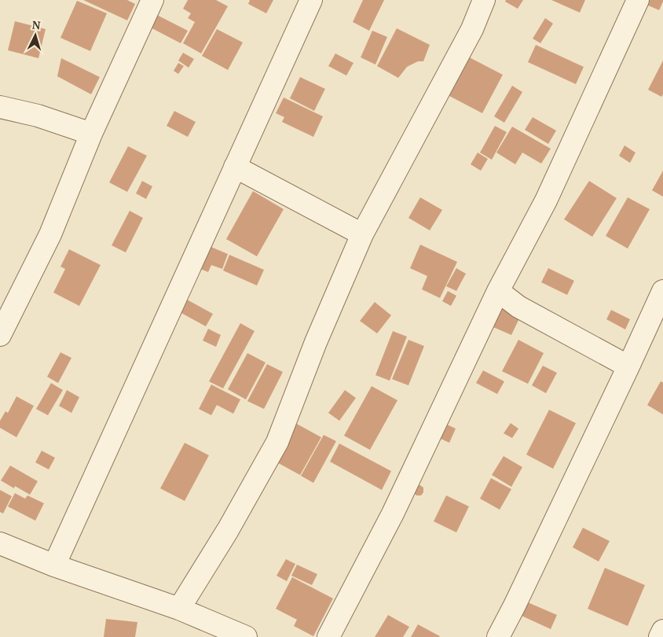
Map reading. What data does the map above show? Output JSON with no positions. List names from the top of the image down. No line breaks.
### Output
{"north":"top"}
